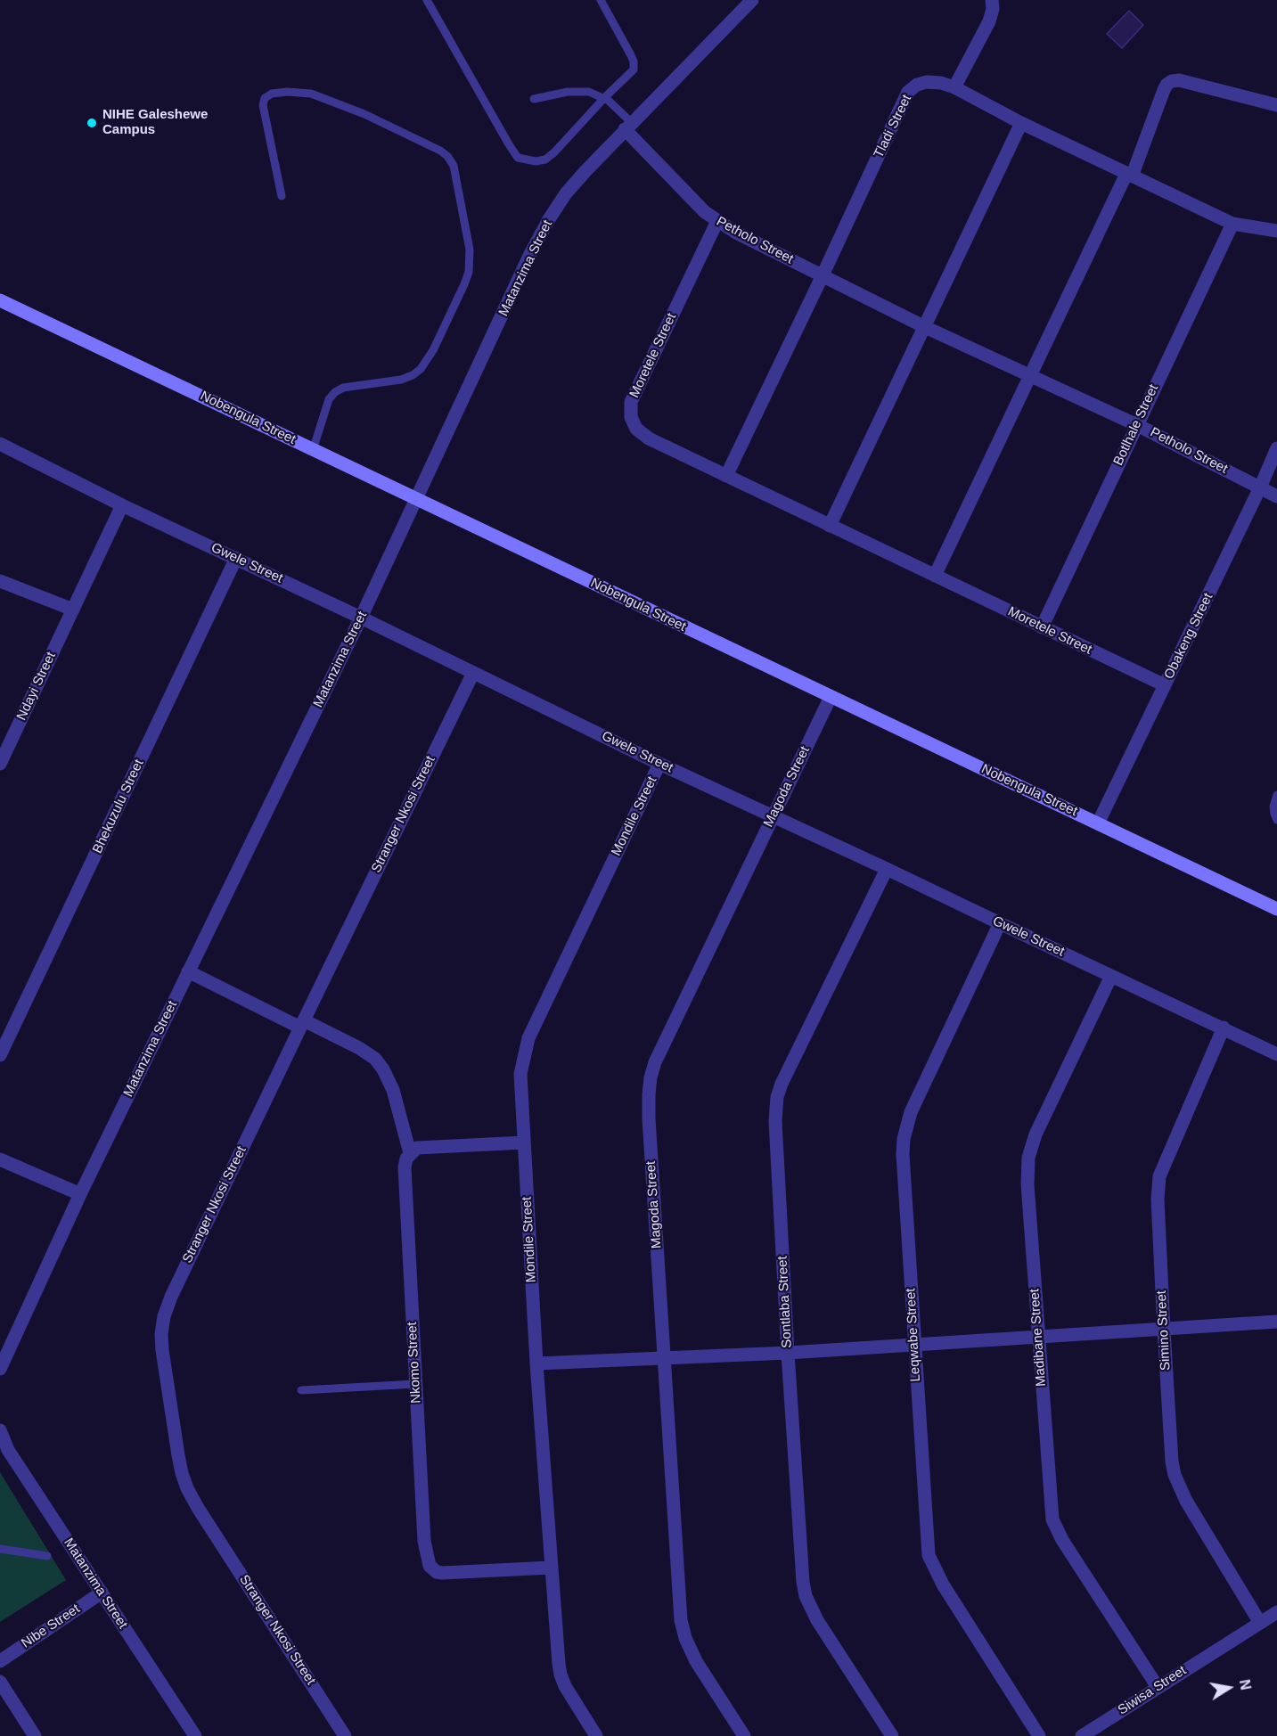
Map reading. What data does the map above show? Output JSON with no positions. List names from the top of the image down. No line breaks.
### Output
{"streets":{"street":["Tladi Street","Petholo Street","Matanzima Street","Moretele Street","Nobengula Street","Botlhale Street","Gwele Street","Obakeng Street","Ndayi Street","Magoda Street","Bhekuzulu Street","Stranger Nkosi Street","Mondile Street","Sontlaba Street","Simino Street","Leqwabe Street","Madibane Street","Nkomo Street","Nibe Street","Siwisa Street"]},"crossings":[["Tladi Street","Petholo Street"],["Tladi Street","Botlhale Street"],["Petholo Street","Matanzima Street"],["Petholo Street","Moretele Street"],["Petholo Street","Botlhale Street"],["Petholo Street","Obakeng Street"],["Matanzima Street","Nobengula Street"],["Matanzima Street","Gwele Street"],["Matanzima Street","Nibe Street"],["Moretele Street","Botlhale Street"],["Moretele Street","Obakeng Street"],["Nobengula Street","Obakeng Street"],["Nobengula Street","Magoda Street"],["Gwele Street","Ndayi Street"],["Gwele Street","Magoda Street"],["Gwele Street","Bhekuzulu Street"],["Gwele Street","Stranger Nkosi Street"],["Gwele Street","Mondile Street"],["Gwele Street","Sontlaba Street"],["Gwele Street","Simino Street"],["Gwele Street","Leqwabe Street"],["Gwele Street","Madibane Street"],["Mondile Street","Nkomo Street"],["Simino Street","Siwisa Street"],["Madibane Street","Siwisa Street"]],"places":["NIHE Galeshewe Campus"],"north":"right"}
